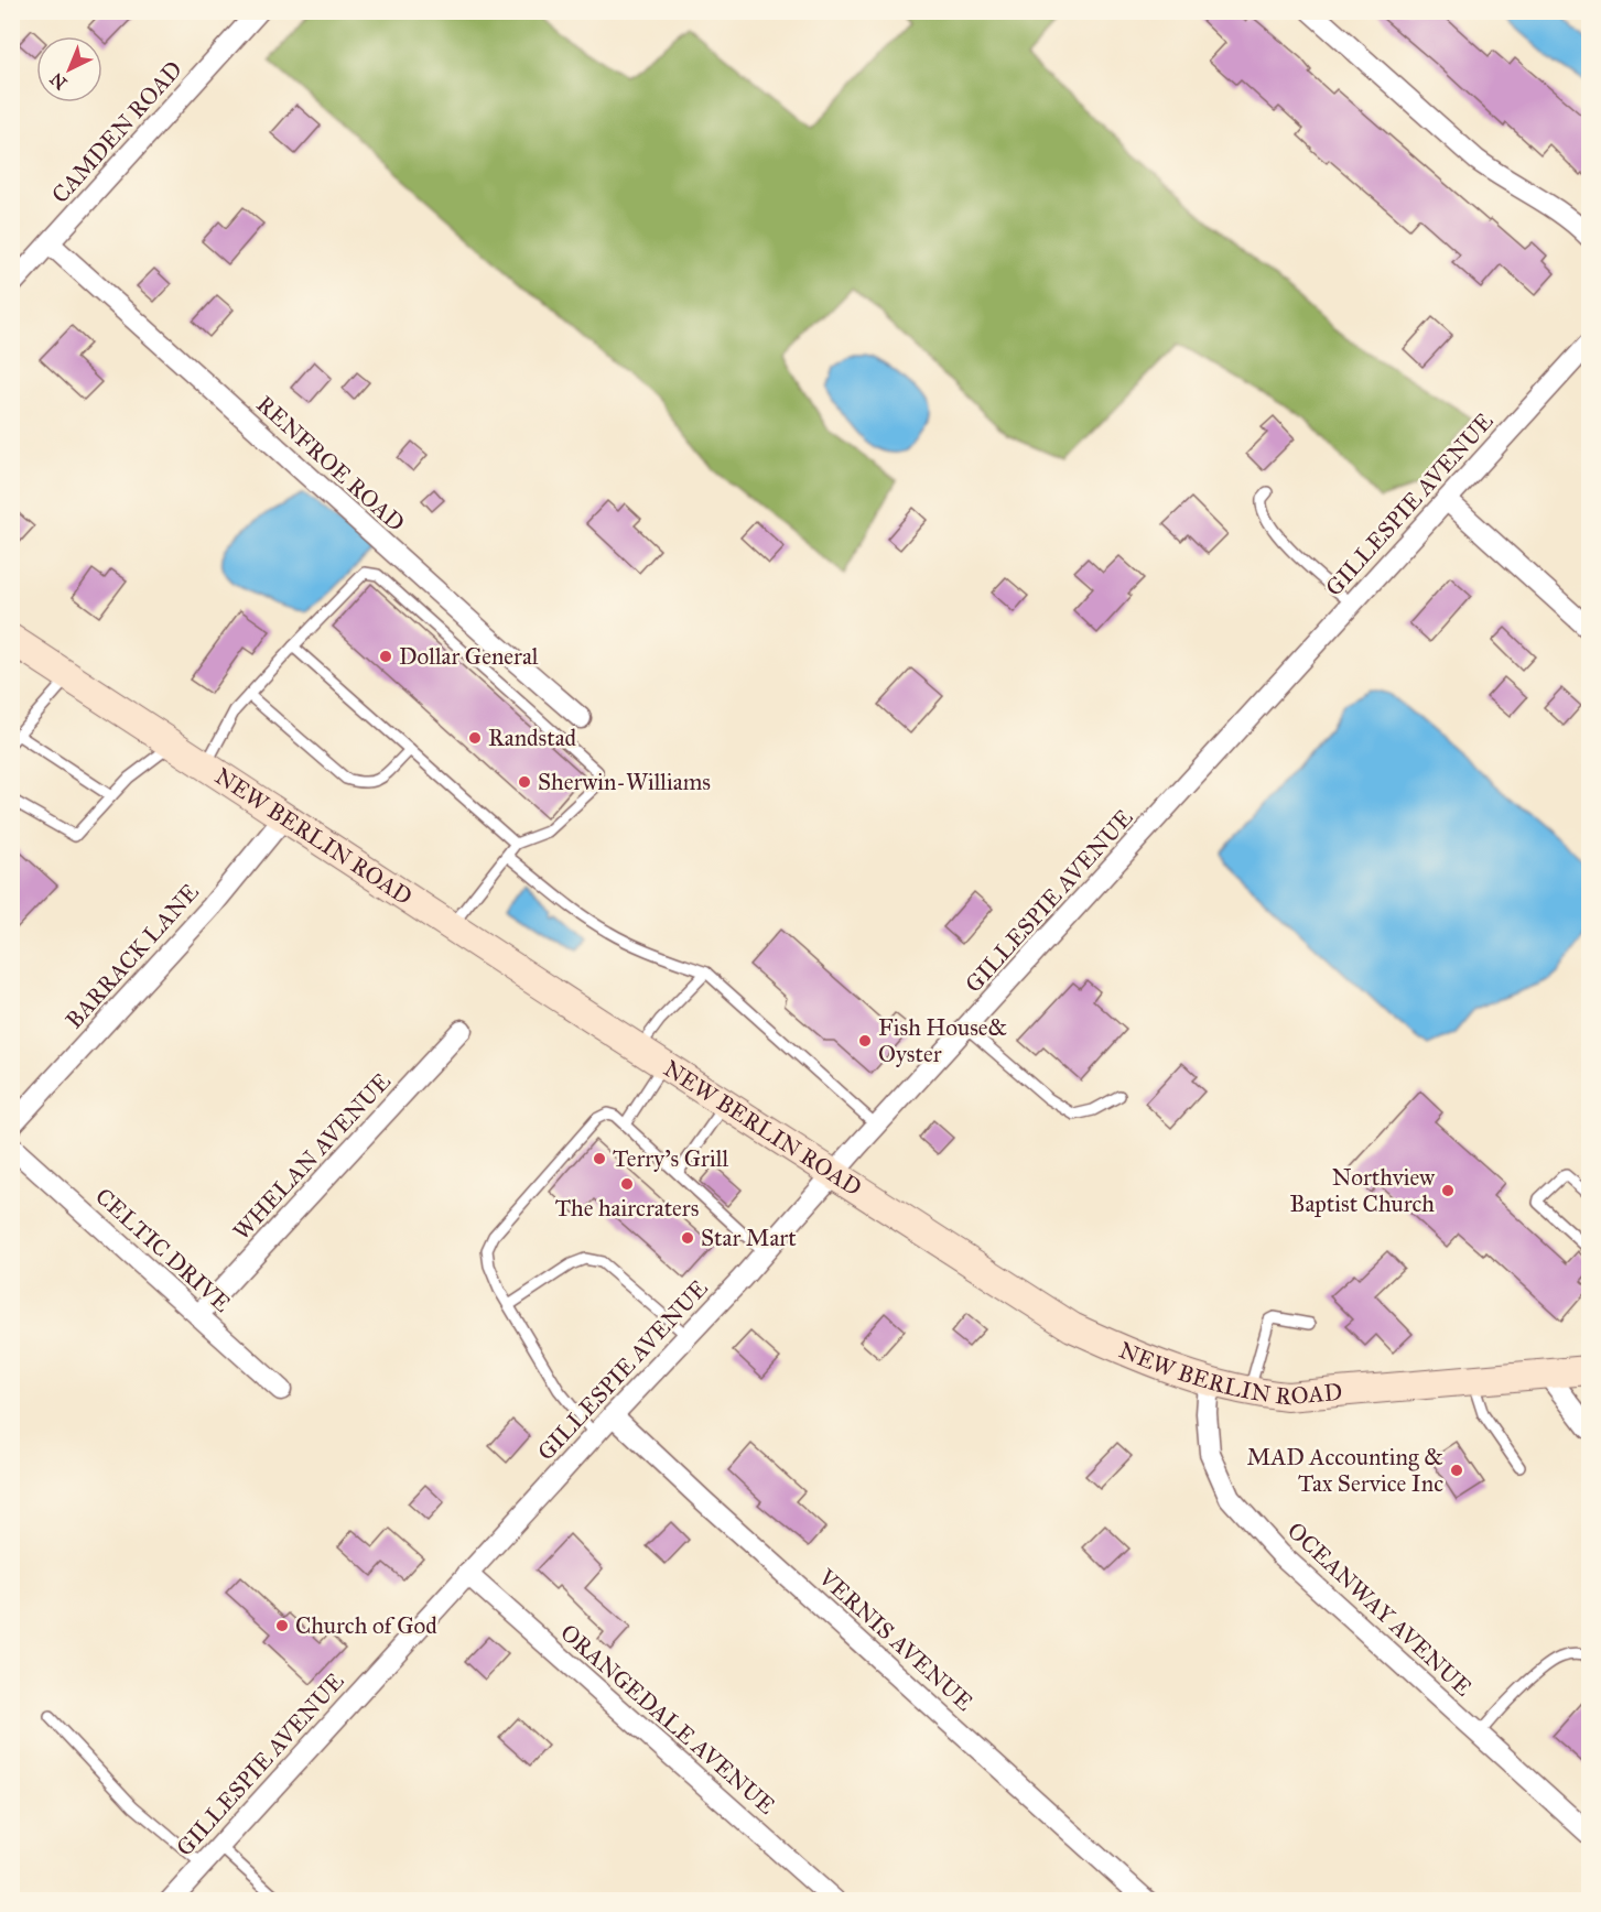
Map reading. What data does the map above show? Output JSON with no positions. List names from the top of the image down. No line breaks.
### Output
{"streets":{"street":["CAMDEN ROAD","RENFROE ROAD","GILLESPIE AVENUE","NEW BERLIN ROAD","BARRACK LANE","WHELAN AVENUE","CELTIC DRIVE","OCEANWAY AVENUE","VERNIS AVENUE","ORANGEDALE AVENUE"]},"crossings":[["CAMDEN ROAD","RENFROE ROAD"],["GILLESPIE AVENUE","NEW BERLIN ROAD"],["GILLESPIE AVENUE","VERNIS AVENUE"],["GILLESPIE AVENUE","ORANGEDALE AVENUE"],["NEW BERLIN ROAD","BARRACK LANE"],["NEW BERLIN ROAD","OCEANWAY AVENUE"],["WHELAN AVENUE","CELTIC DRIVE"]],"places":["Dollar General","Randstad","Sherwin-Williams","Fish House& Oyster","Terry's Grill","The haircraters","Northview Baptist Church","Star Mart","MAD Accounting & Tax Service Inc","Church of God"],"north":"bottom left"}
